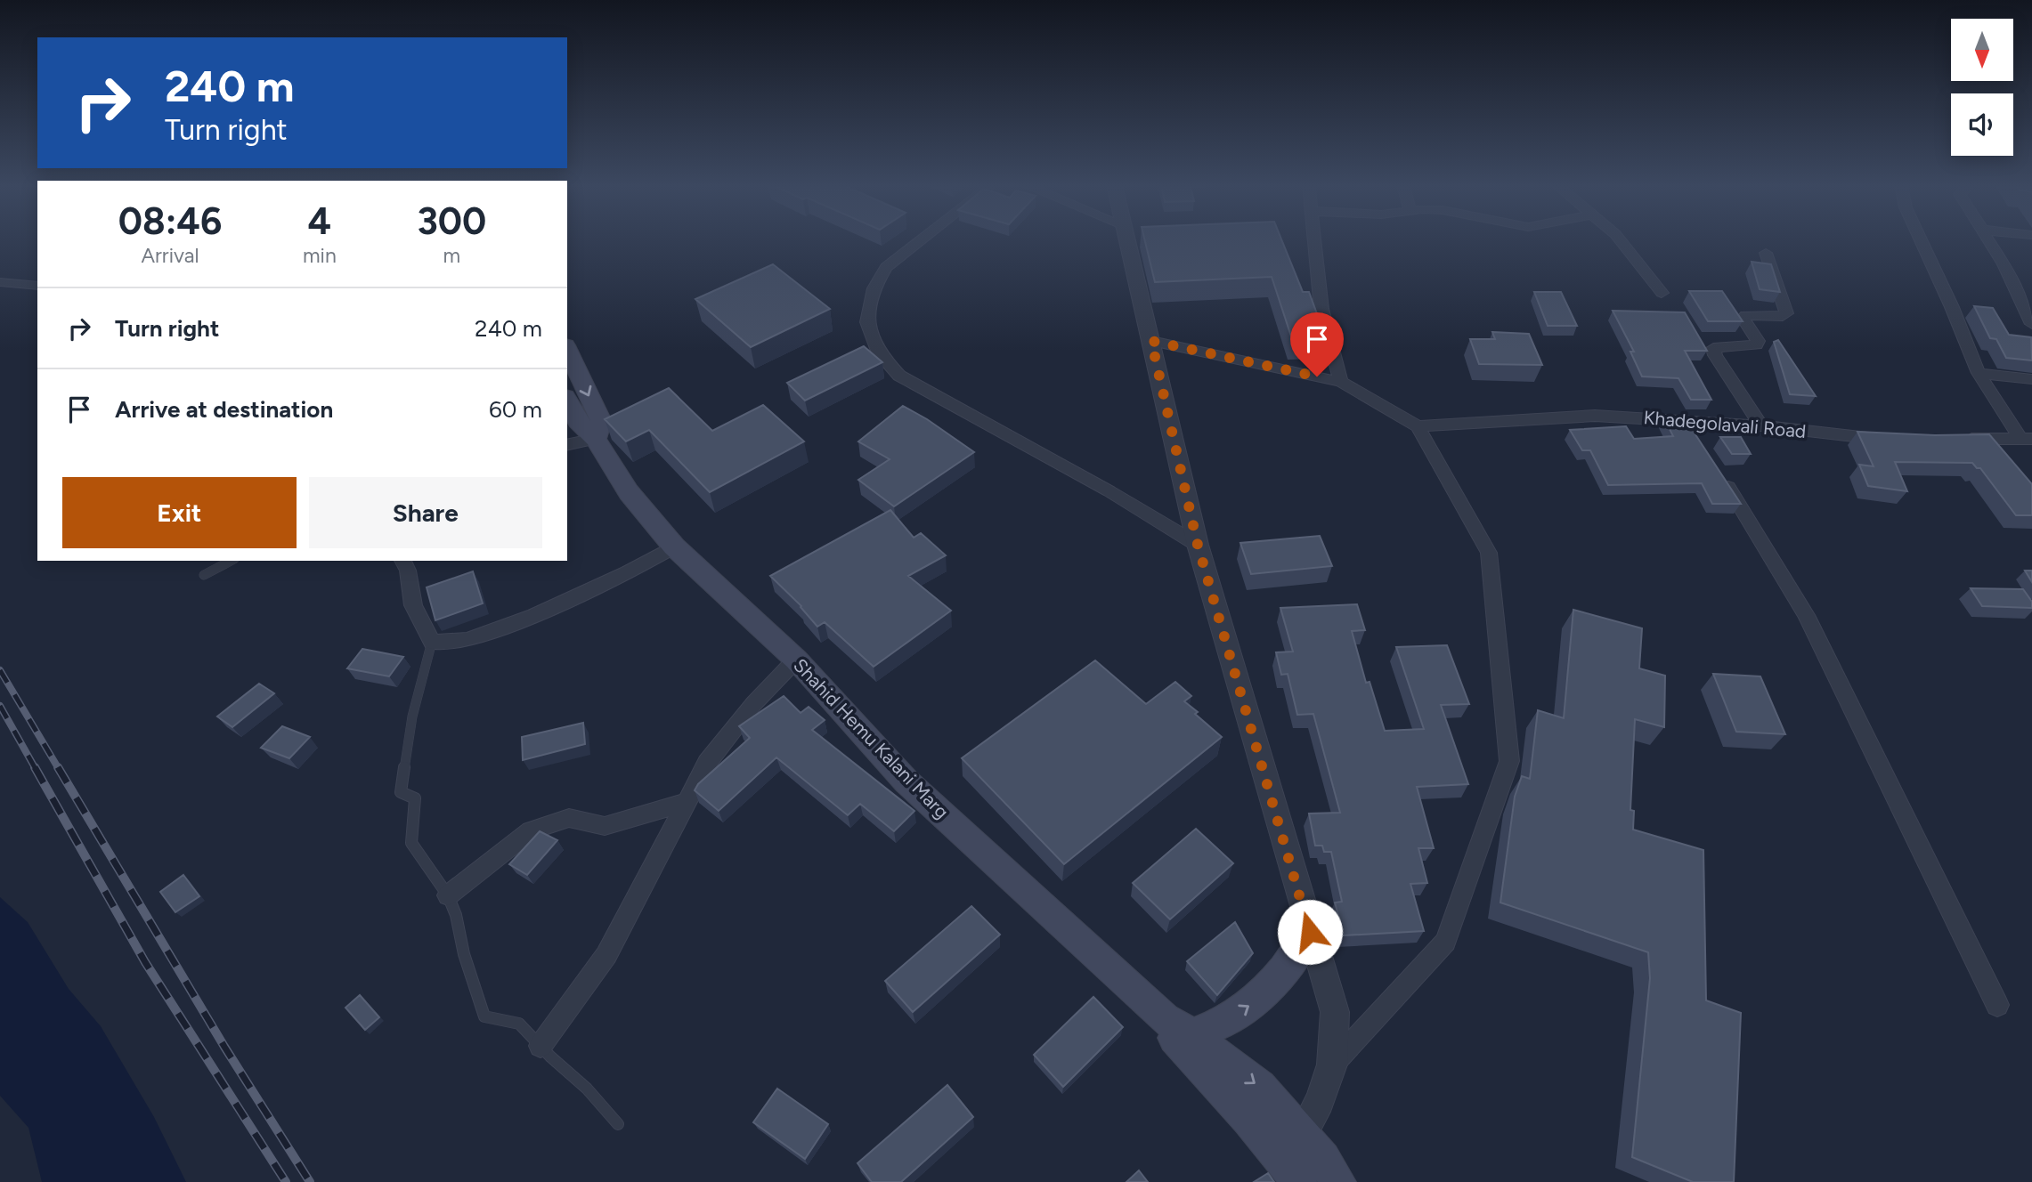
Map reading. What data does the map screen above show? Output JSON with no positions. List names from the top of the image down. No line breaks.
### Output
{"streets":{"main road":["Shahid Hemu Kalani Marg"],"street":["Khadegolavali Road"]},"north":"bottom","page":{"turn":["240 m","Turn right"],"eta":["08:46","Arrival","4","min","300","m"],"list":[{"name":"Turn right","value":"240 m"},{"name":"Arrive at destination","value":"60 m"}],"buttons":["Exit","Share"]}}
